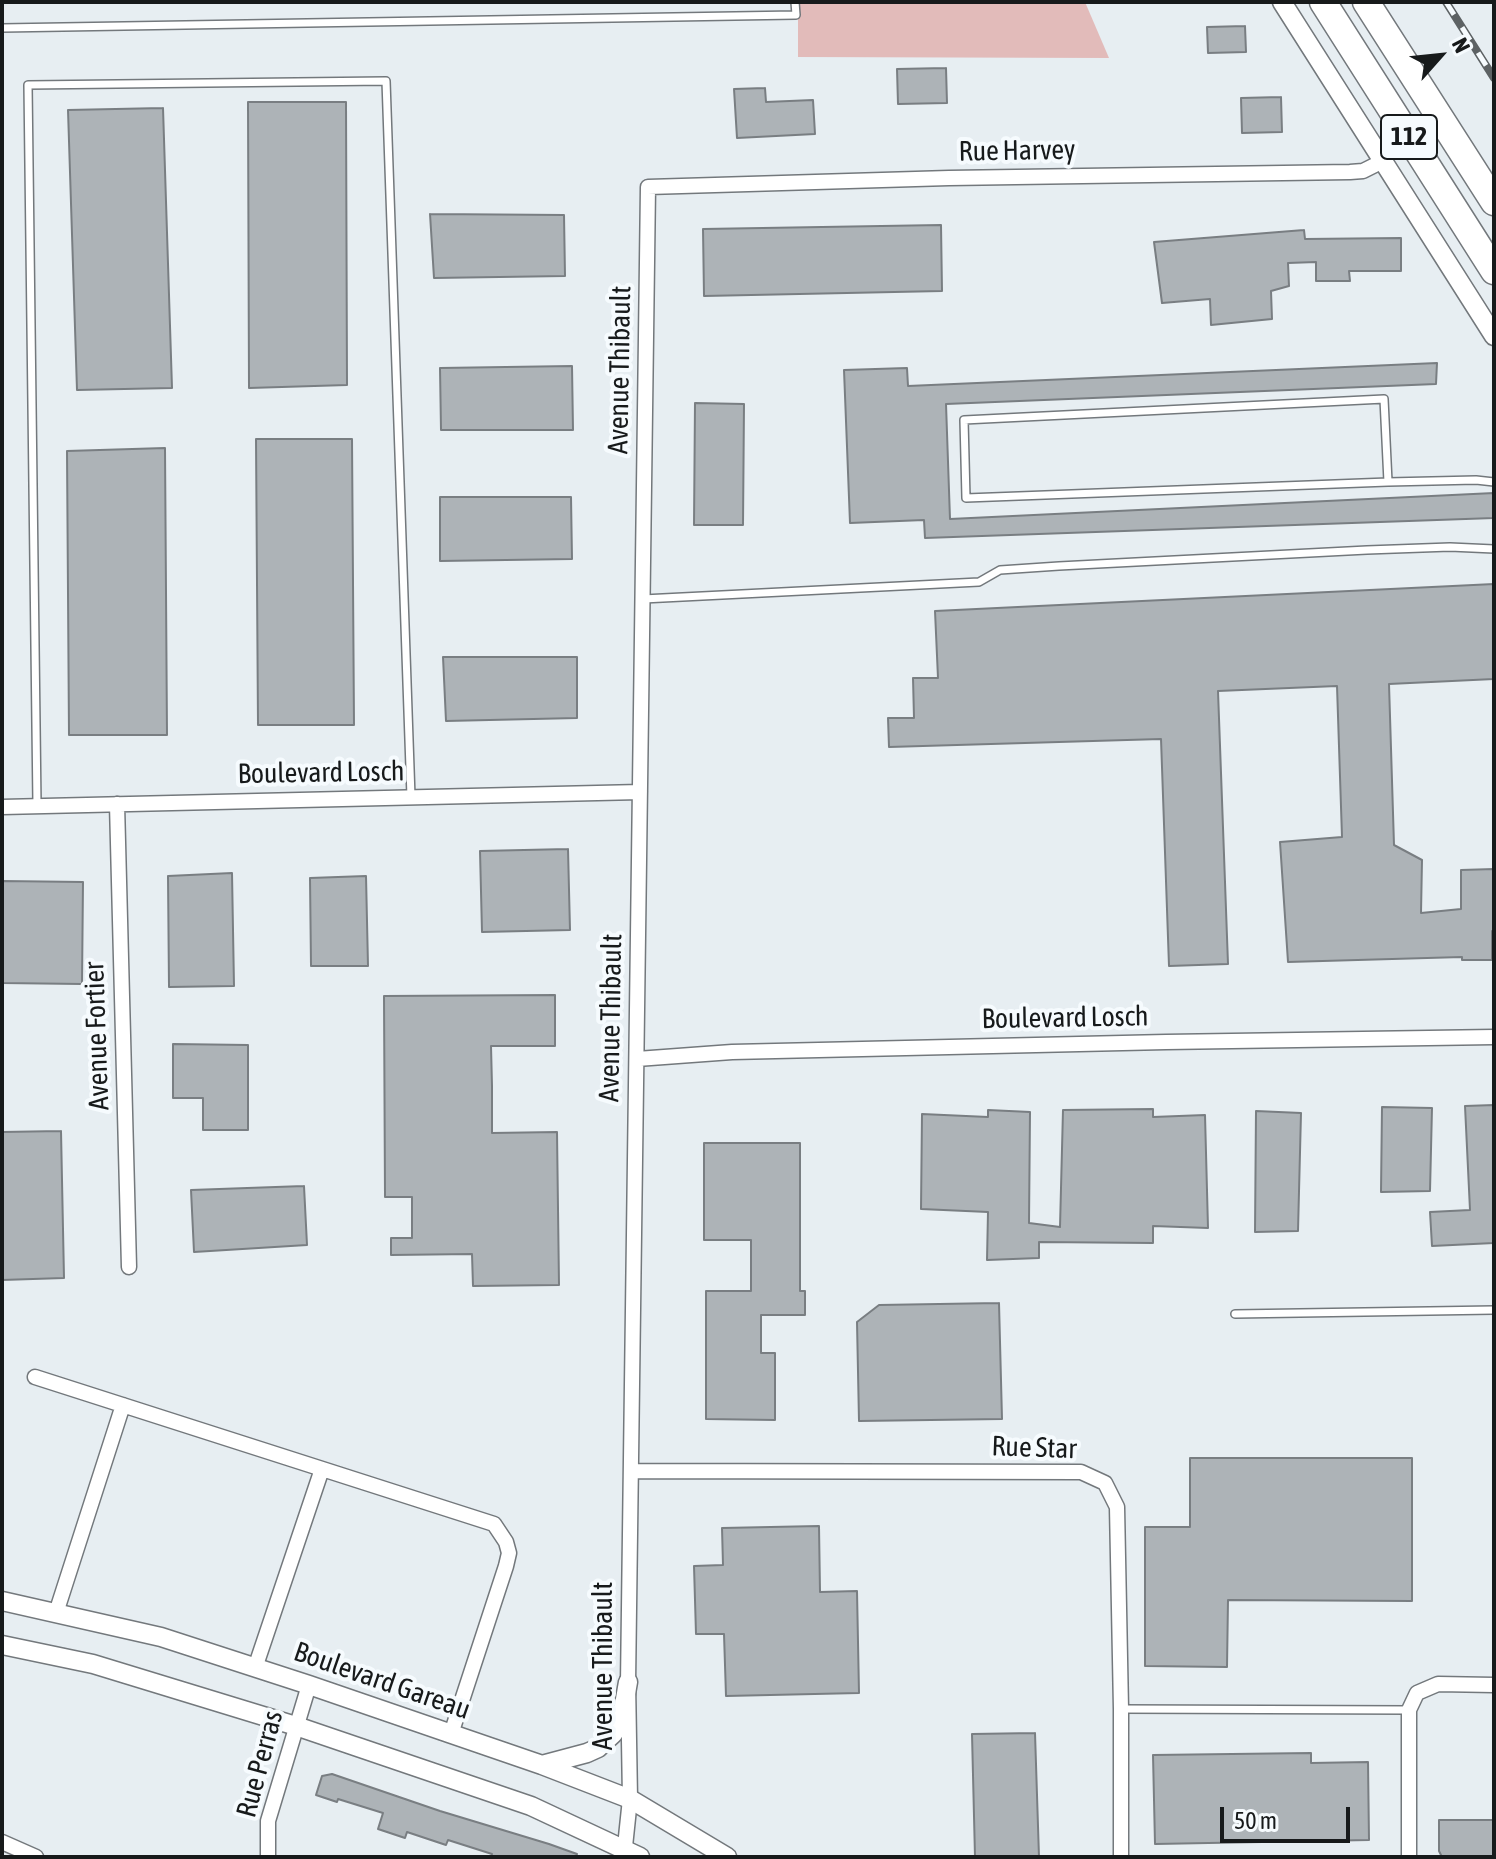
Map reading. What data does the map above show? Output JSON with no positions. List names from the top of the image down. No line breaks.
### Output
{"streets":{"highway":["112"],"street":["Rue Harvey","Avenue Thibault","Boulevard Losch","Avenue Fortier","Rue Star","Boulevard Gareau","Rue Perras"]},"crossings":[["Rue Harvey","Avenue Thibault"],["Avenue Thibault","Boulevard Losch"],["Avenue Thibault","Rue Star"],["Avenue Thibault","Boulevard Gareau"],["Boulevard Losch","Avenue Fortier"],["Boulevard Gareau","Rue Perras"]],"scale_bar":"50 m","north":"top right"}
